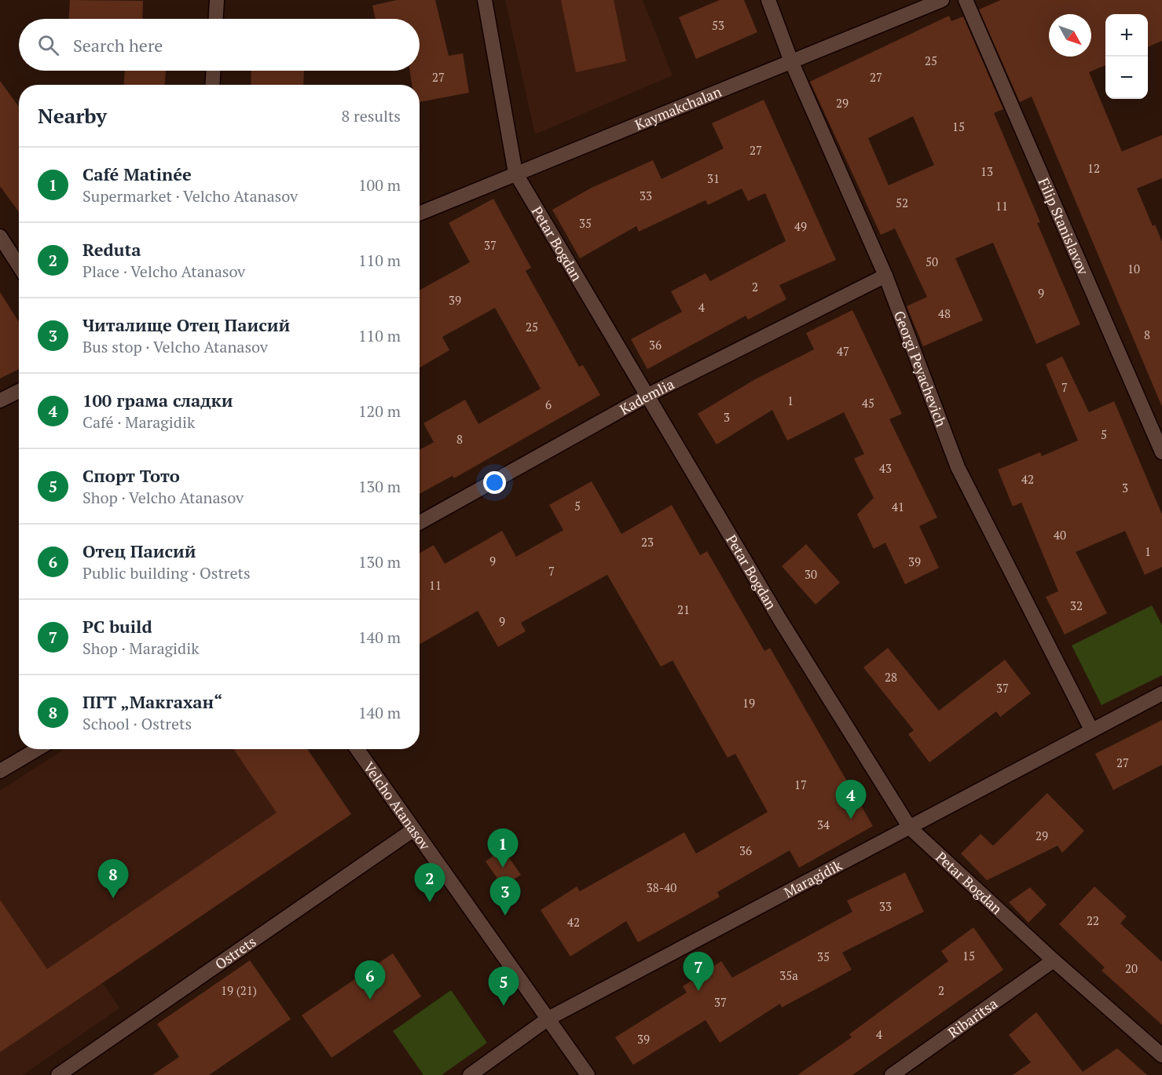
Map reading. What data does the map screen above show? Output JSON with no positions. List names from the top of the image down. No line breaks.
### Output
{"streets":{"street":["Kaymakchalan","Filip Stanislavov","Petar Bogdan","Georgi Peyachevich","Kademlia","Velcho Atanasov","Maragidik","Ostrets","Ribaritsa"]},"crossings":[["Kaymakchalan","Petar Bogdan"],["Kaymakchalan","Georgi Peyachevich"],["Petar Bogdan","Kademlia"],["Petar Bogdan","Maragidik"],["Petar Bogdan","Ribaritsa"],["Georgi Peyachevich","Kademlia"],["Georgi Peyachevich","Maragidik"],["Velcho Atanasov","Maragidik"],["Velcho Atanasov","Ostrets"]],"house_numbers":["53","25","27","27","29","15","27","12","13","31","33","52","11","35","49","37","50","10","2","9","39","4","48","25","8","36","47","7","1","45","6","3","5","8","43","42","3","5","41","40","23","1","9","39","7","30","11","32","21","9","28","37","19","27","17","34","29","36","38-40","33","22","42","15","35","20","35a","19 (21)","2","37","4","39"],"north":"bottom right","page":{"map_buttons":["+","−"],"search":"Search here","heading":["Nearby","8 results"],"list":[{"mark":"1","name":"Café Matinée","note":"Supermarket · Velcho Atanasov","value":"100 m"},{"mark":"2","name":"Reduta","note":"Place · Velcho Atanasov","value":"110 m"},{"mark":"3","name":"Читалище Отец Паисий","note":"Bus stop · Velcho Atanasov","value":"110 m"},{"mark":"4","name":"100 грама сладки","note":"Café · Maragidik","value":"120 m"},{"mark":"5","name":"Спорт Тото","note":"Shop · Velcho Atanasov","value":"130 m"},{"mark":"6","name":"Отец Паисий","note":"Public building · Ostrets","value":"130 m"},{"mark":"7","name":"PC build","note":"Shop · Maragidik","value":"140 m"},{"mark":"8","name":"ПГТ „Макгахан“","note":"School · Ostrets","value":"140 m"}],"pins":["4","1","8","2","3","7","6","5"]}}
